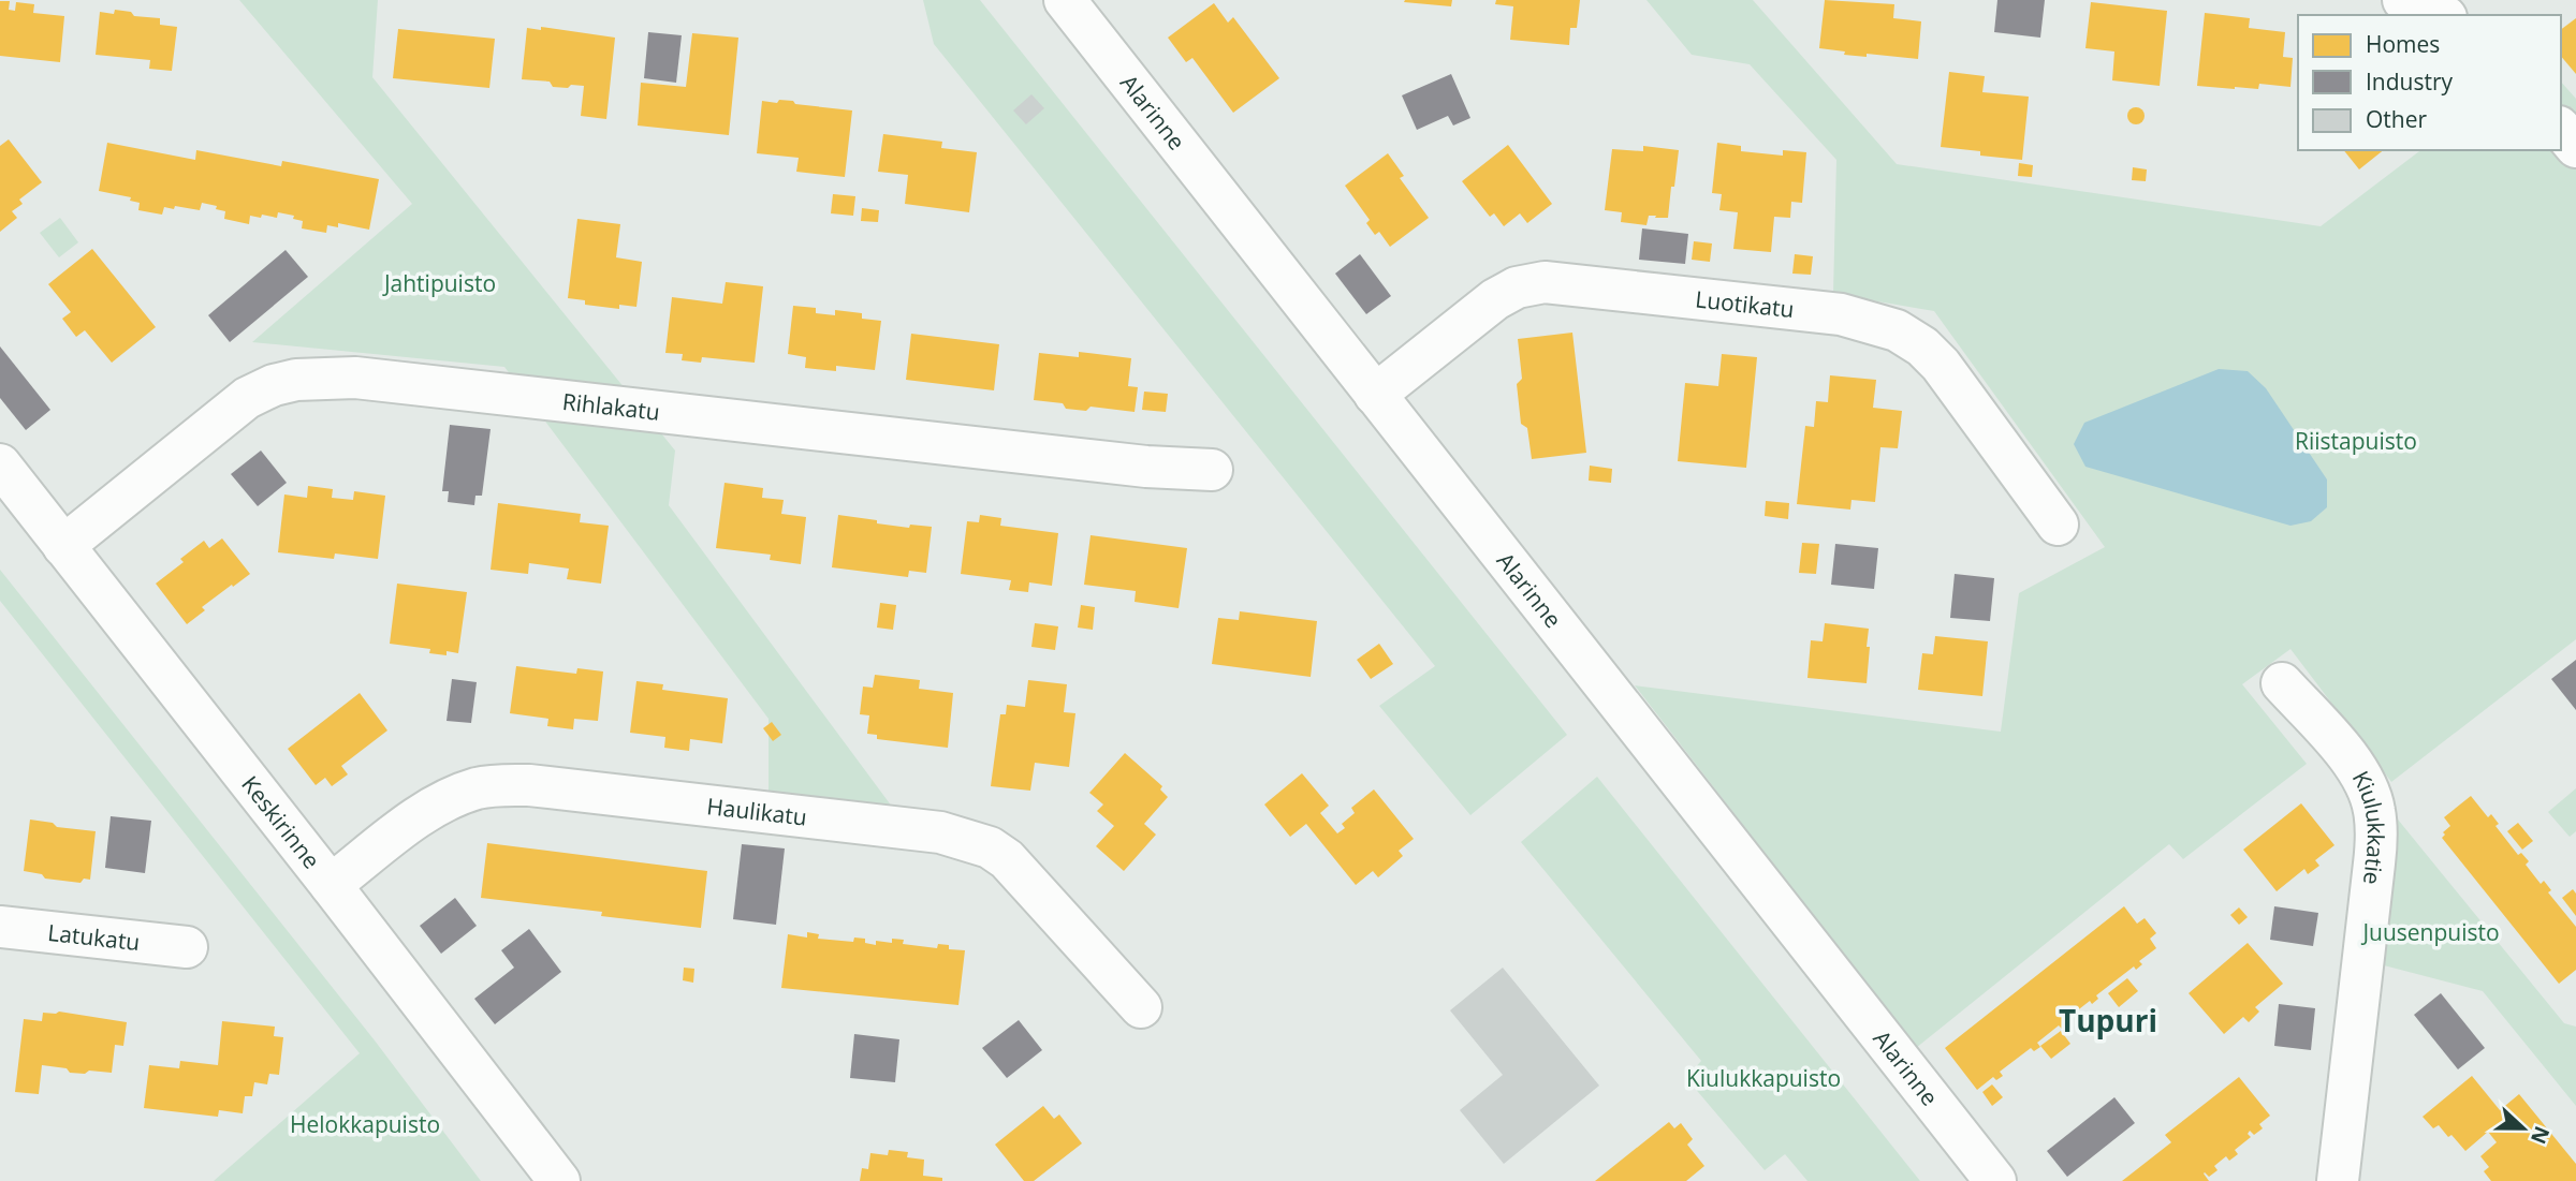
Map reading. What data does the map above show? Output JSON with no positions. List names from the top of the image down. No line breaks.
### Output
{"streets":{"street":["Alarinne","Luotikatu","Rihlakatu","Haulikatu","Keskirinne","Kiulukkatie","Latukatu"]},"crossings":[["Alarinne","Luotikatu"],["Rihlakatu","Keskirinne"],["Haulikatu","Keskirinne"]],"districts":["Tupuri"],"parks":["Jahtipuisto","Riistapuisto","Juusenpuisto","Kiulukkapuisto","Helokkapuisto"],"legend":["Homes","Industry","Other"],"north":"right"}
